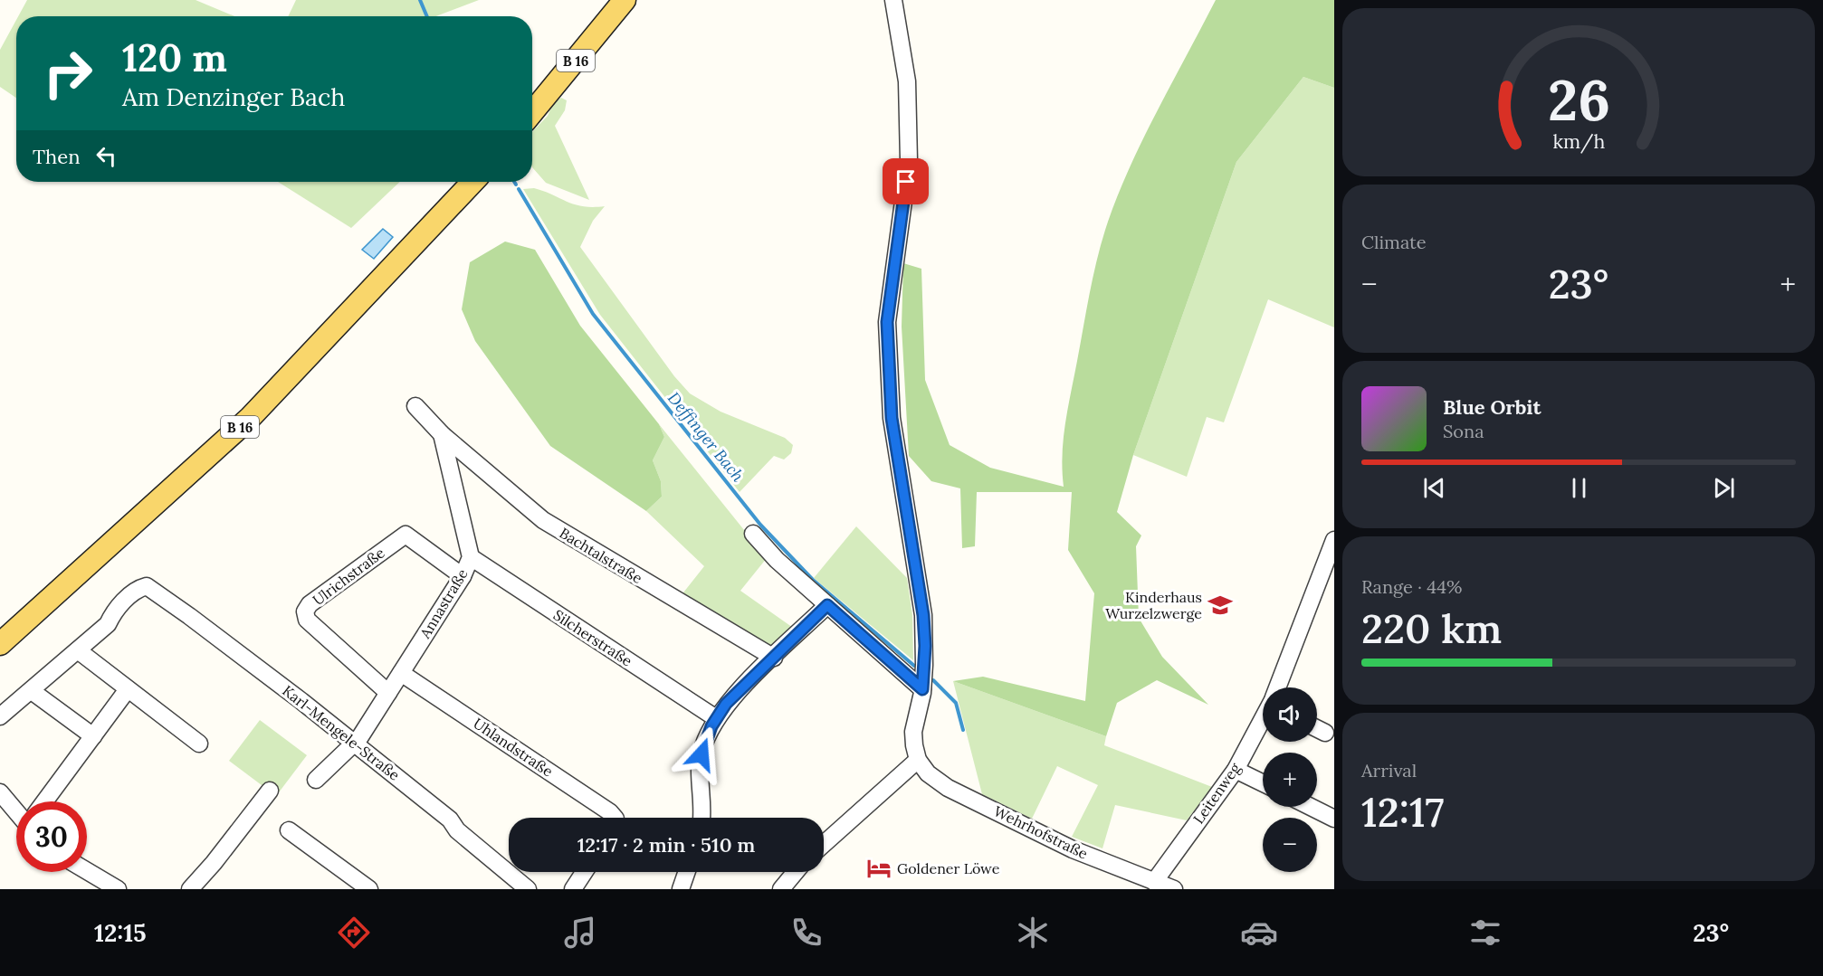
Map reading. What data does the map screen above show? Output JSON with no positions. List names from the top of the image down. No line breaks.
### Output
{"streets":{"main road":["B 16"],"street":["Bachtalstraße","Ulrichstraße","Annastraße","Silcherstraße","Karl-Mengele-Straße","Uhlandstraße","Leitenweg","Wehrhofstraße"]},"crossings":[["Bachtalstraße","Annastraße"],["Ulrichstraße","Annastraße"],["Annastraße","Silcherstraße"],["Annastraße","Karl-Mengele-Straße"],["Annastraße","Uhlandstraße"],["Leitenweg","Wehrhofstraße"]],"water":["Deffinger Bach"],"places":{"school or university":["Kinderhaus Wurzelzwerge"],"hotel":["Goldener Löwe"]},"page":{"turn":["120 m","Am Denzinger Bach"],"then":"Then","tile":["Climate",["Range · 44%","220 km"],["Arrival","12:17"]],"heat":["−","23°","+"],"song":["Blue Orbit","Sona"],"map_buttons":["+","−"],"limit":"30","trip":"12:17 · 2 min · 510 m","tabs":["12:15","23°"],"gauge":["26","km/h"]}}
